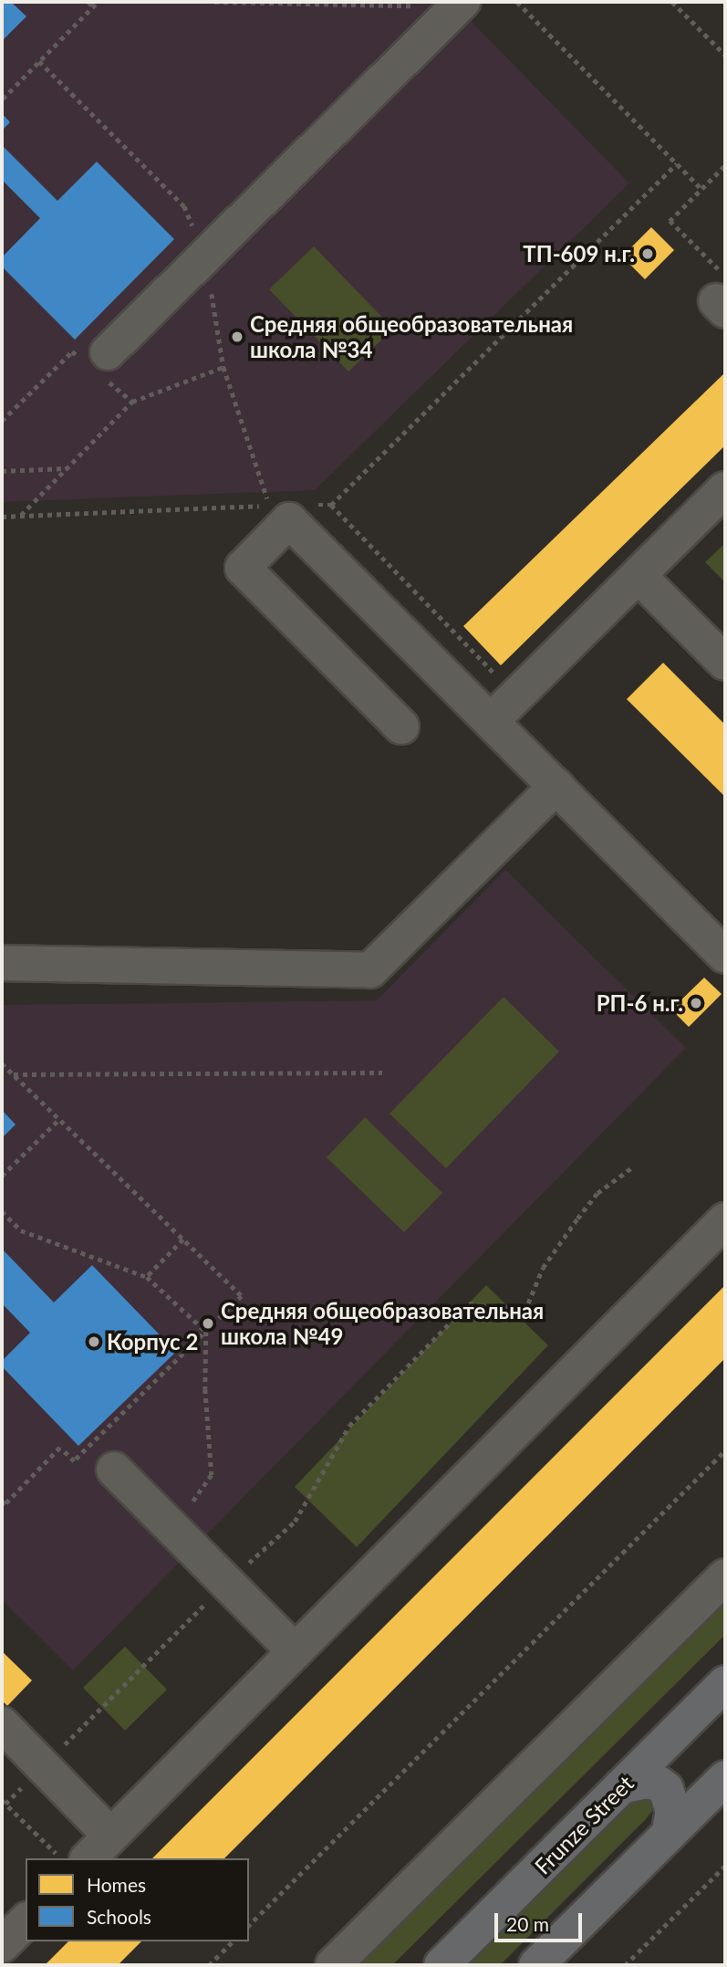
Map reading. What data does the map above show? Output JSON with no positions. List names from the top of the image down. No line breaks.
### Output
{"streets":{"main road":["Frunze Street"]},"places":["ТП-609 н.г.","Средняя общеобразовательная школа №34","РП-6 н.г.","Средняя общеобразовательная школа №49","Корпус 2"],"legend":["Homes","Schools"],"scale_bar":"20 m"}
